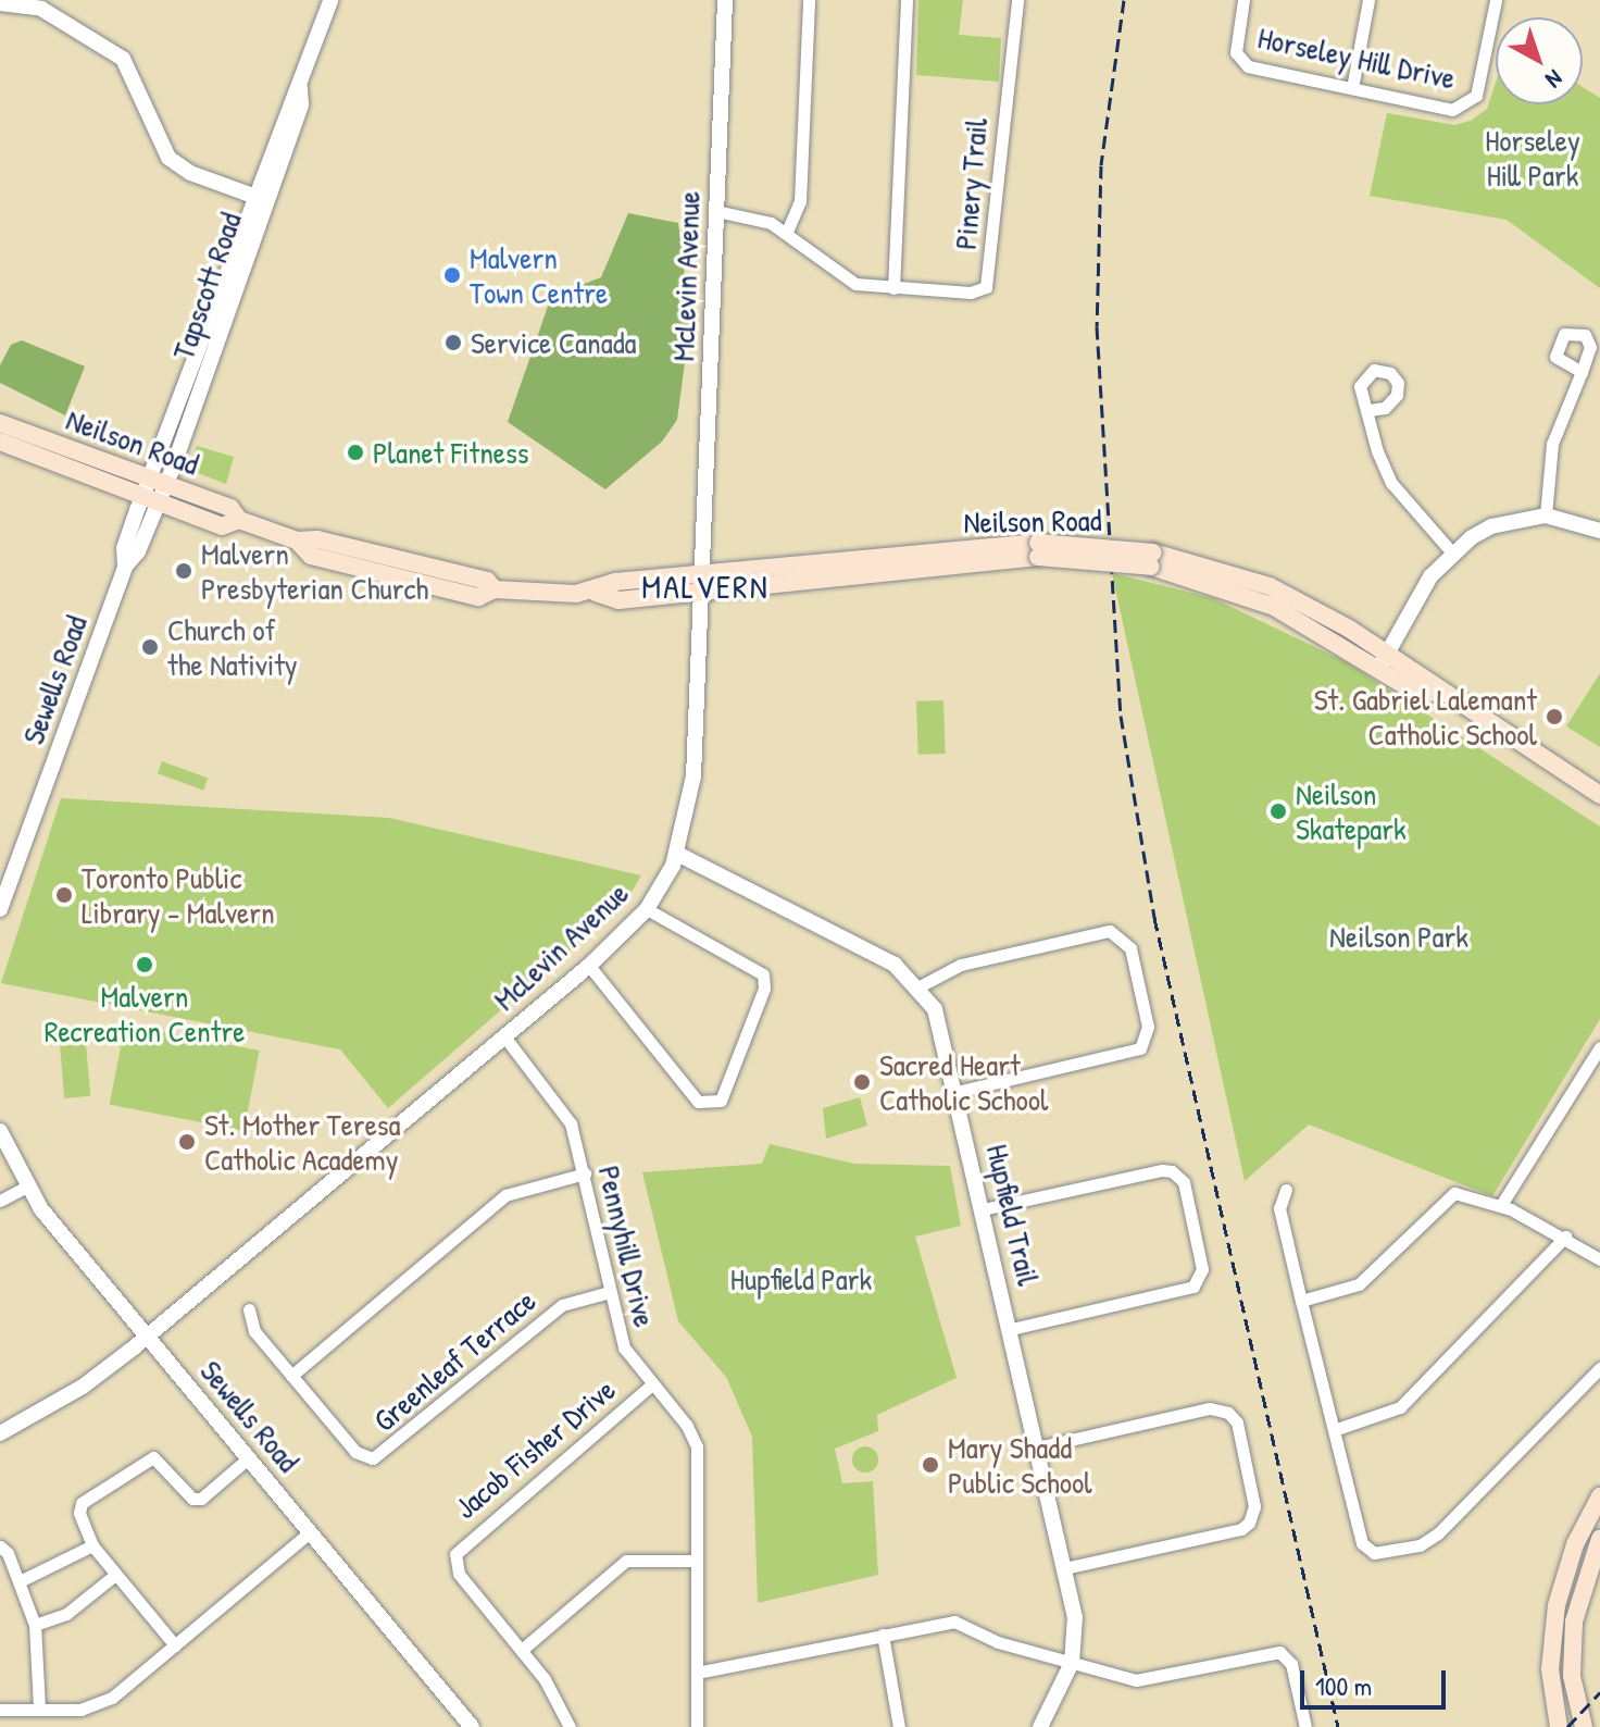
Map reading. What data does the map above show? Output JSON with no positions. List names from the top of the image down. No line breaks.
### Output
{"streets":{"main road":["Neilson Road"],"street":["Horseley Hill Drive","Pinery Trail","McLevin Avenue","Tapscott Road","Sewells Road","Hupfield Trail","Pennyhill Drive","Greenleaf Terrace","Jacob Fisher Drive"]},"crossings":[["Pinery Trail","McLevin Avenue"],["McLevin Avenue","Neilson Road"],["McLevin Avenue","Sewells Road"],["McLevin Avenue","Hupfield Trail"],["McLevin Avenue","Pennyhill Drive"],["Tapscott Road","Neilson Road"],["Tapscott Road","Sewells Road"],["Neilson Road","Sewells Road"],["Pennyhill Drive","Greenleaf Terrace"],["Pennyhill Drive","Jacob Fisher Drive"]],"districts":["MALVERN"],"parks":["Horseley Hill Park","Neilson Park","Hupfield Park"],"places":["Malvern Town Centre","Service Canada","Planet Fitness","Malvern Presbyterian Church","Church of the Nativity","St. Gabriel Lalemant Catholic School","Neilson Skatepark","Toronto Public Library - Malvern","Malvern Recreation Centre","Sacred Heart Catholic School","St. Mother Teresa Catholic Academy","Mary Shadd Public School"],"scale_bar":"100 m","north":"bottom right"}
